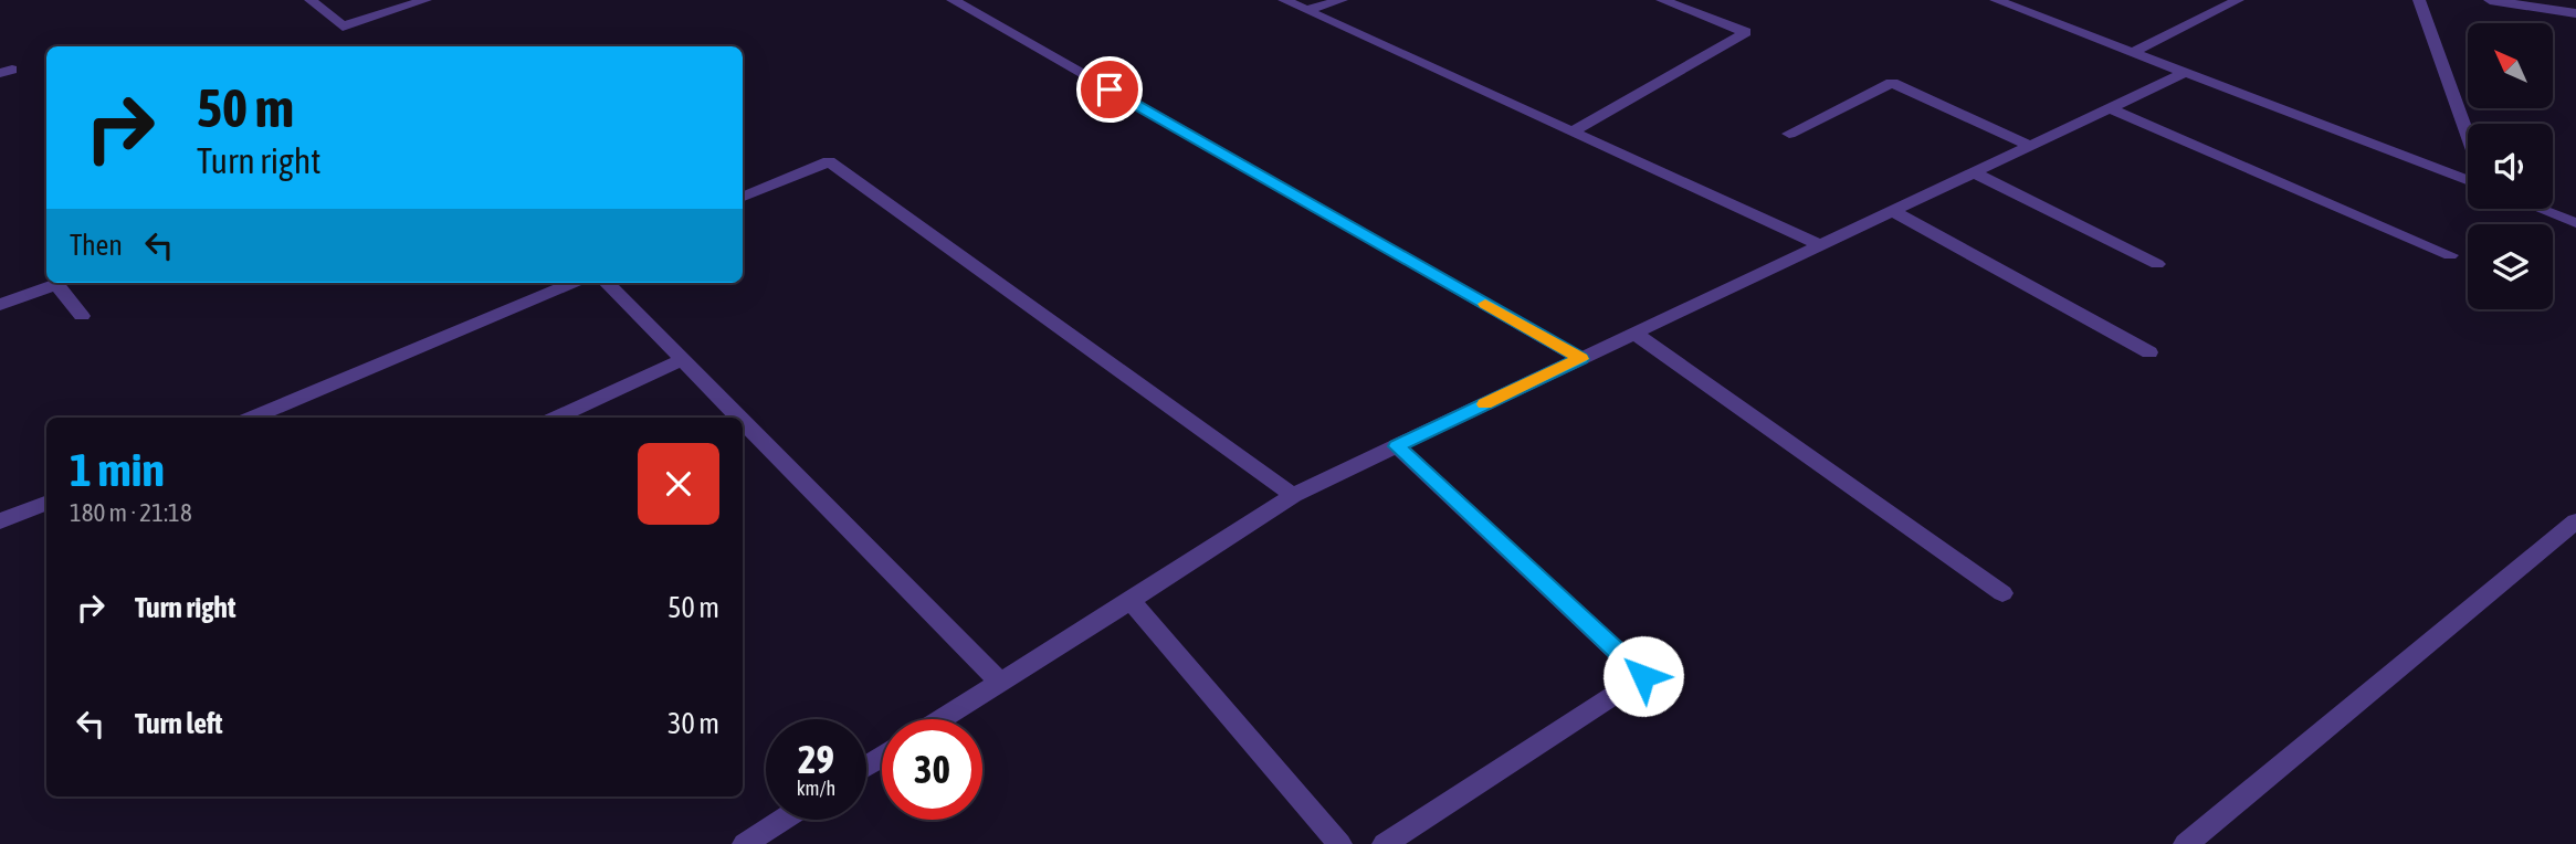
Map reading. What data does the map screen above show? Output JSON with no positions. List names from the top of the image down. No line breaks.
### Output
{"north":"top left","page":{"turn":["50 m","Turn right"],"then":"Then","heading":["1 min","180 m · 21:18"],"list":[{"name":"Turn right","value":"50 m"},{"name":"Turn left","value":"30 m"}],"speed":"29 km/h","limit":"30"}}
